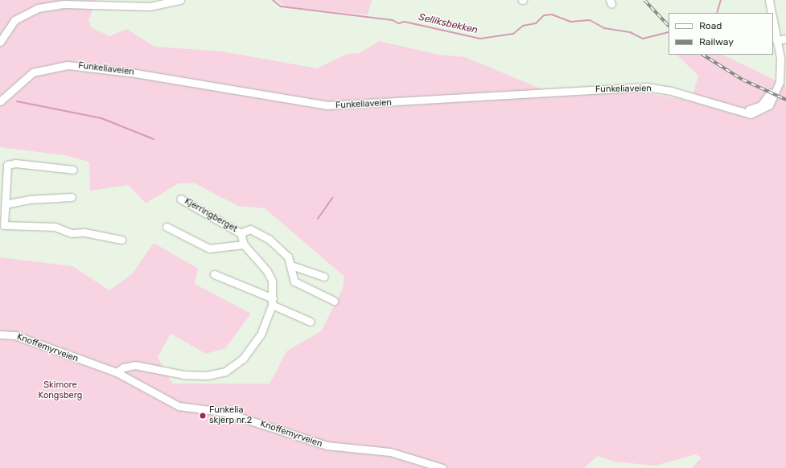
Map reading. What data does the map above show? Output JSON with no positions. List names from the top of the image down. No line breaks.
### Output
{"streets":{"street":["Funkeliaveien","Kjerringberget","Knoffemyrveien"]},"crossings":[["Kjerringberget","Knoffemyrveien"]],"water":["Selliksbekken"],"parks":["Skimore Kongsberg"],"places":["Funkelia skjerp nr.2"],"legend":["Road","Railway"]}
